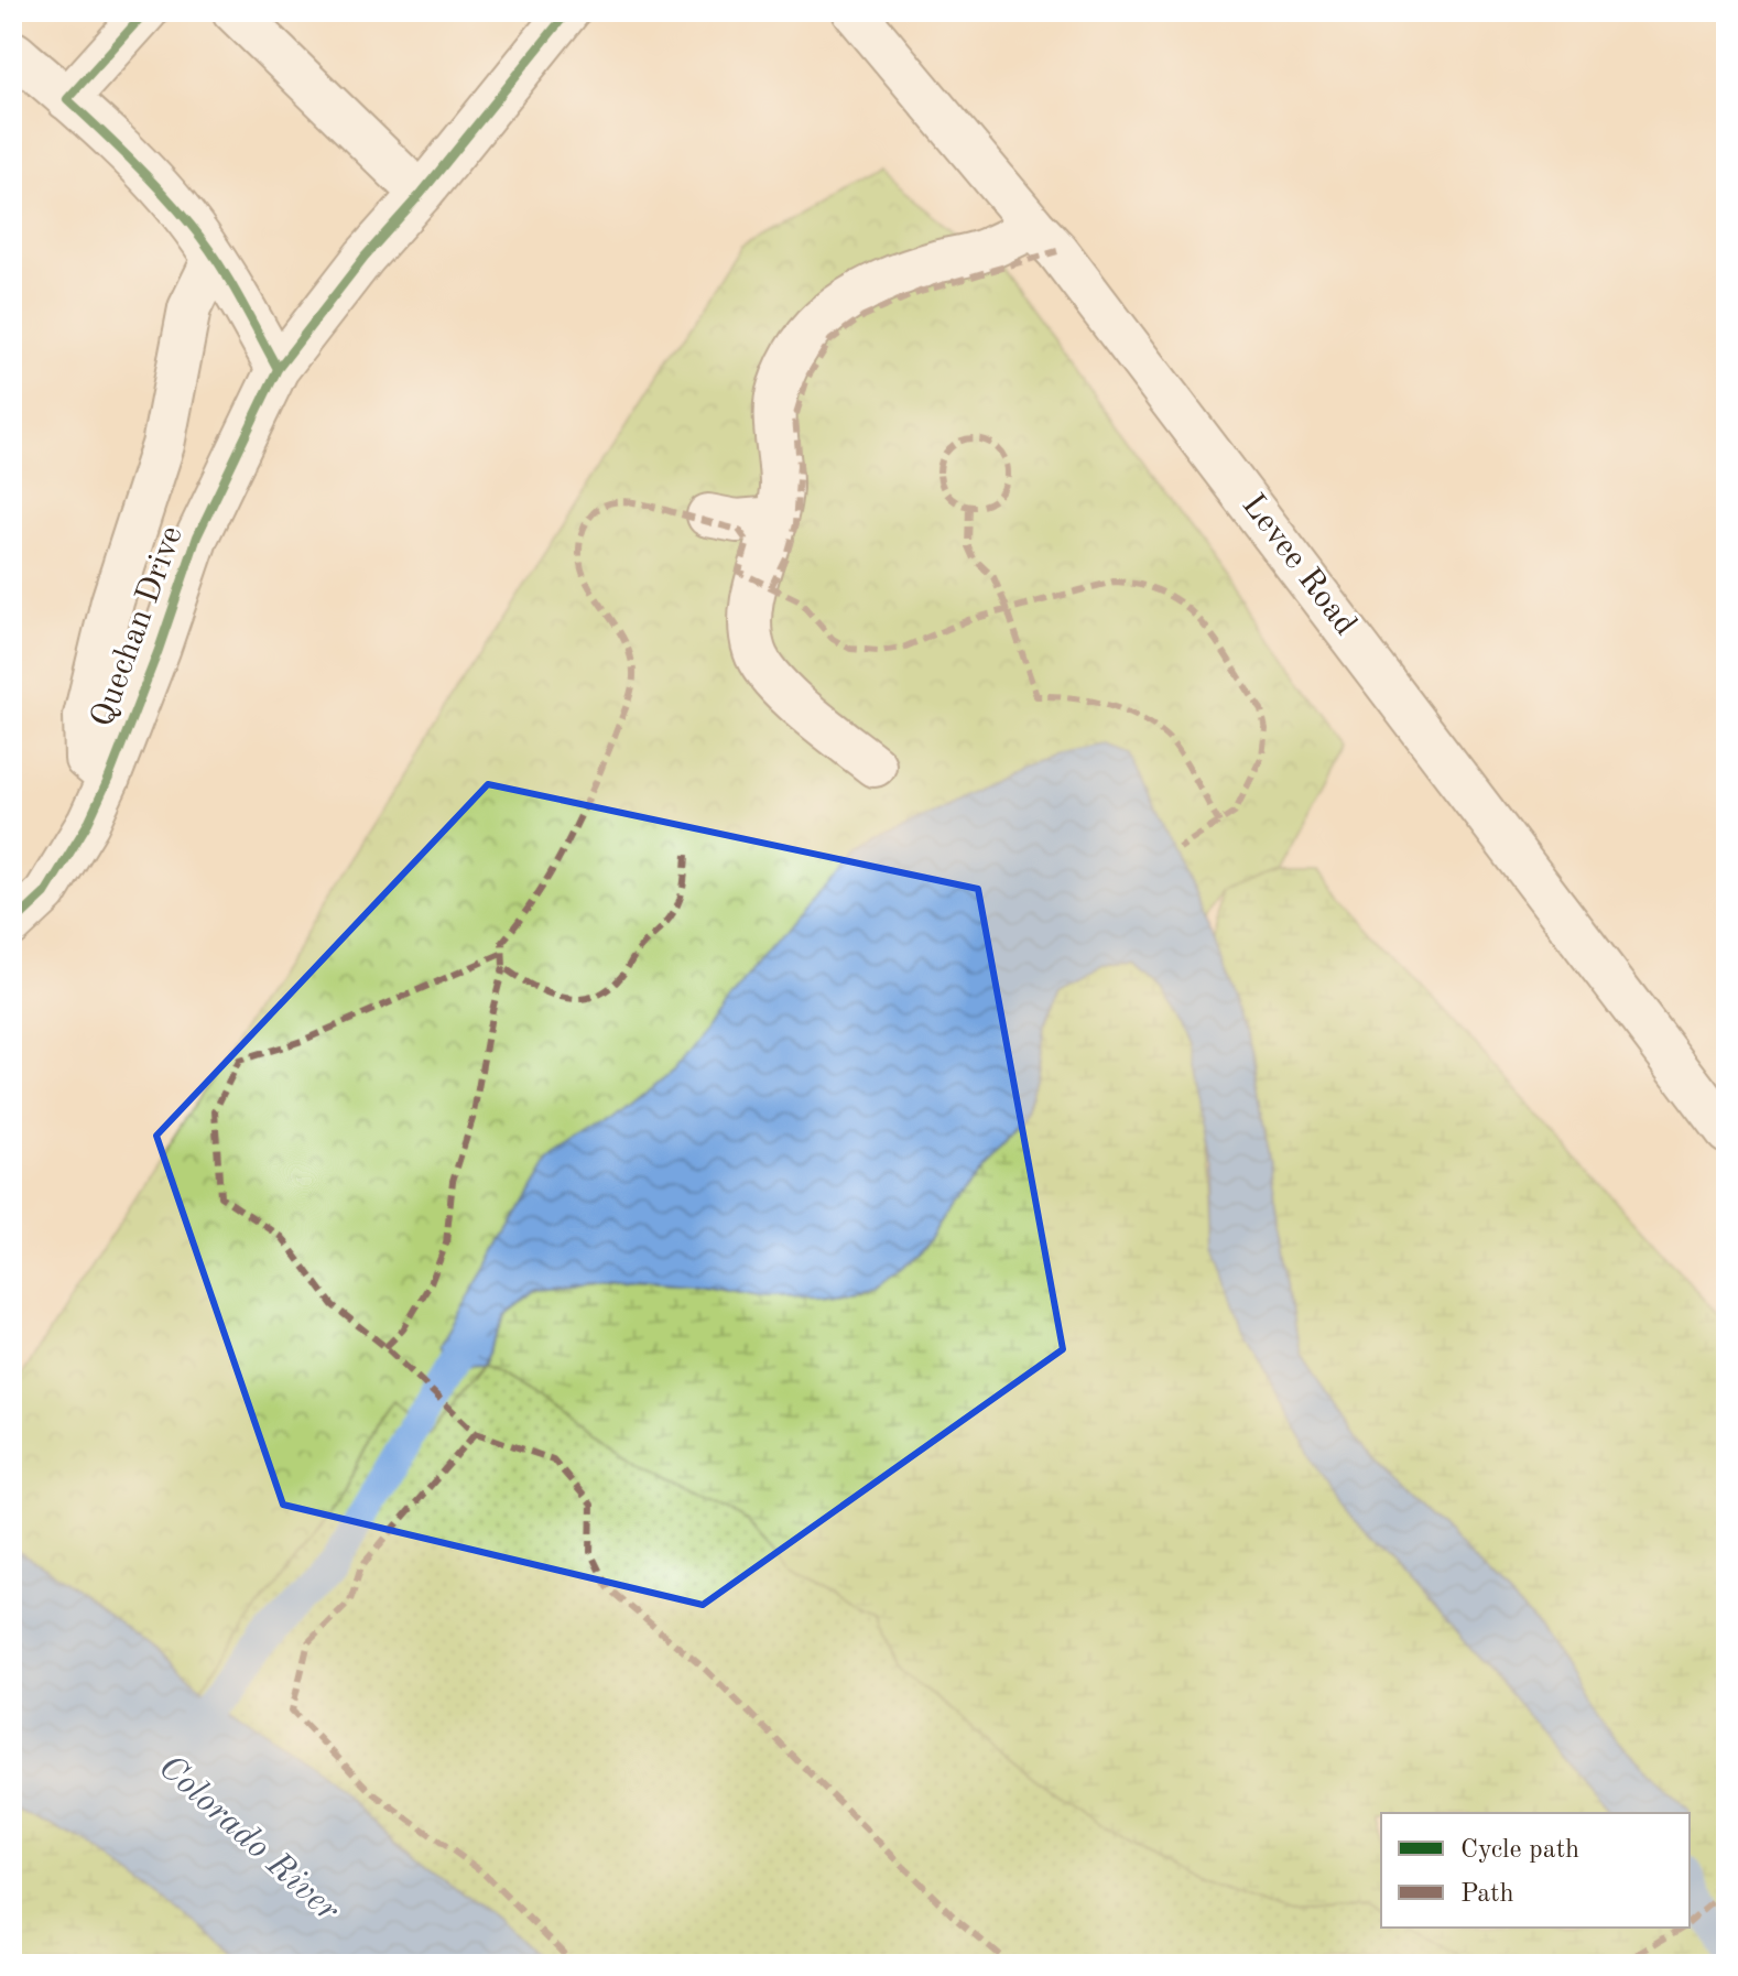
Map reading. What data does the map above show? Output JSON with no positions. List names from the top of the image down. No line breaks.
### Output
{"streets":{"street":["Levee Road","Quechan Drive"]},"water":["Colorado River"],"legend":["Cycle path","Path"]}
